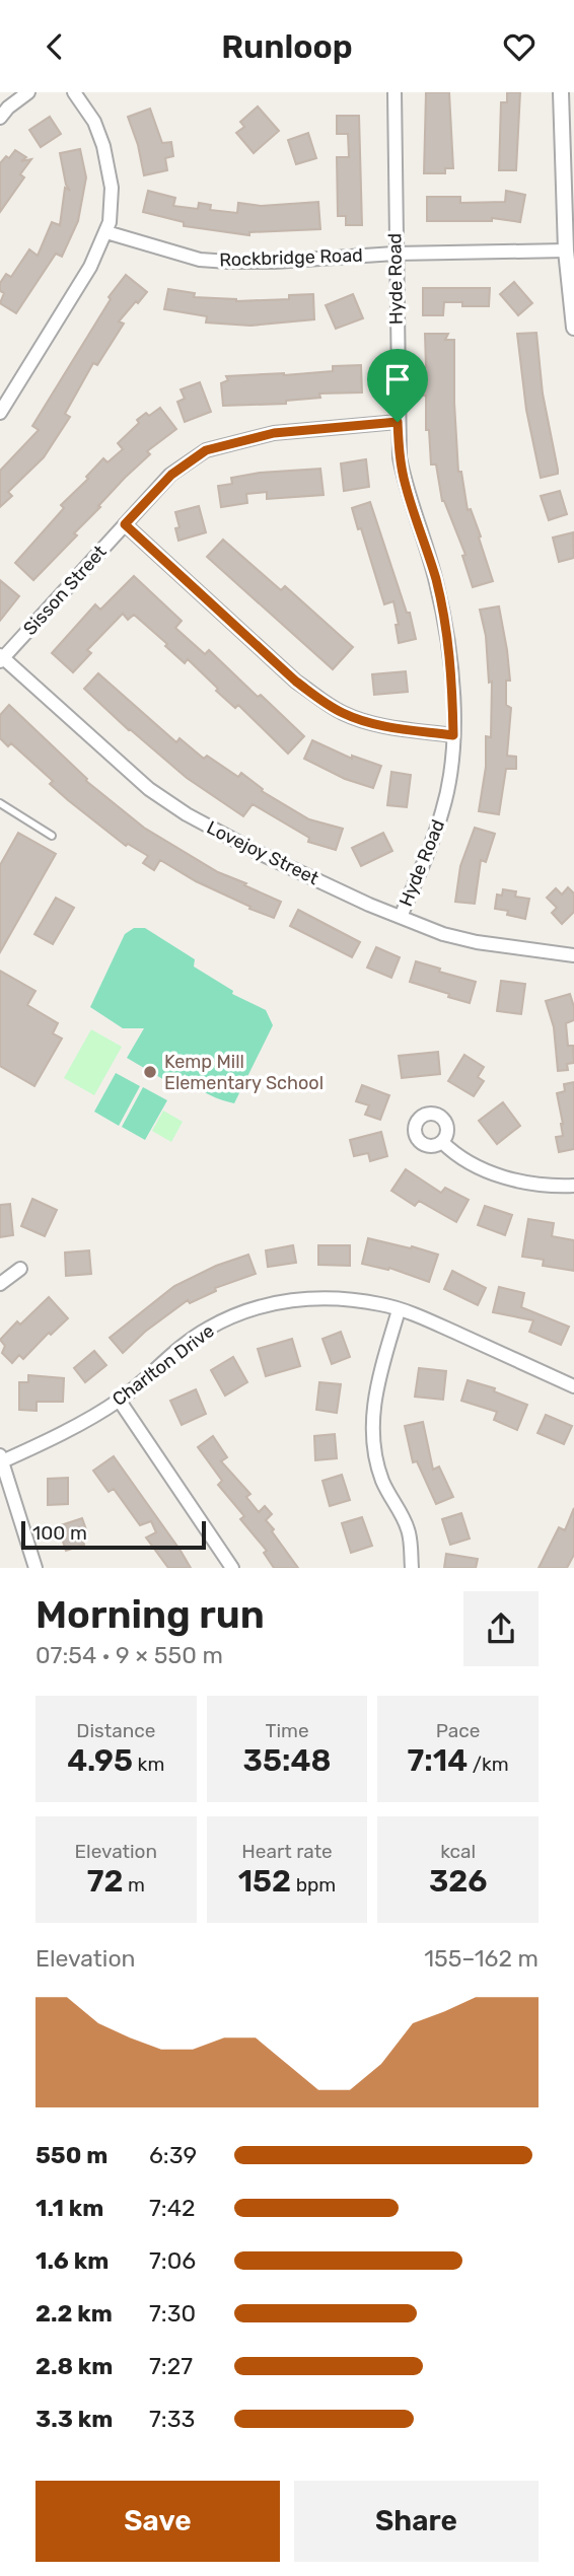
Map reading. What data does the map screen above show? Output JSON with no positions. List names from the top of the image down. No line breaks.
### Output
{"streets":{"street":["Rockbridge Road","Hyde Road","Sisson Street","Lovejoy Street","Charlton Drive"]},"crossings":[["Rockbridge Road","Hyde Road"],["Hyde Road","Sisson Street"],["Hyde Road","Lovejoy Street"],["Sisson Street","Lovejoy Street"]],"places":["Kemp Mill Elementary School"],"scale_bar":"100 m","page":{"header":"Runloop","scale":"100 m","heading":["Morning run","07:54 · 9 × 550 m"],"stats":[["Distance","4.95 km"],["Time","35:48"],["Pace","7:14 /km"],["Elevation","72 m"],["Heart rate","152 bpm"],["kcal","326"]],"chart":["Elevation","155–162 m"],"list":[{"name":"550 m","note":"6:39"},{"name":"1.1 km","note":"7:42"},{"name":"1.6 km","note":"7:06"},{"name":"2.2 km","note":"7:30"},{"name":"2.8 km","note":"7:27"},{"name":"3.3 km","note":"7:33"}],"buttons":["Save","Share"]}}
